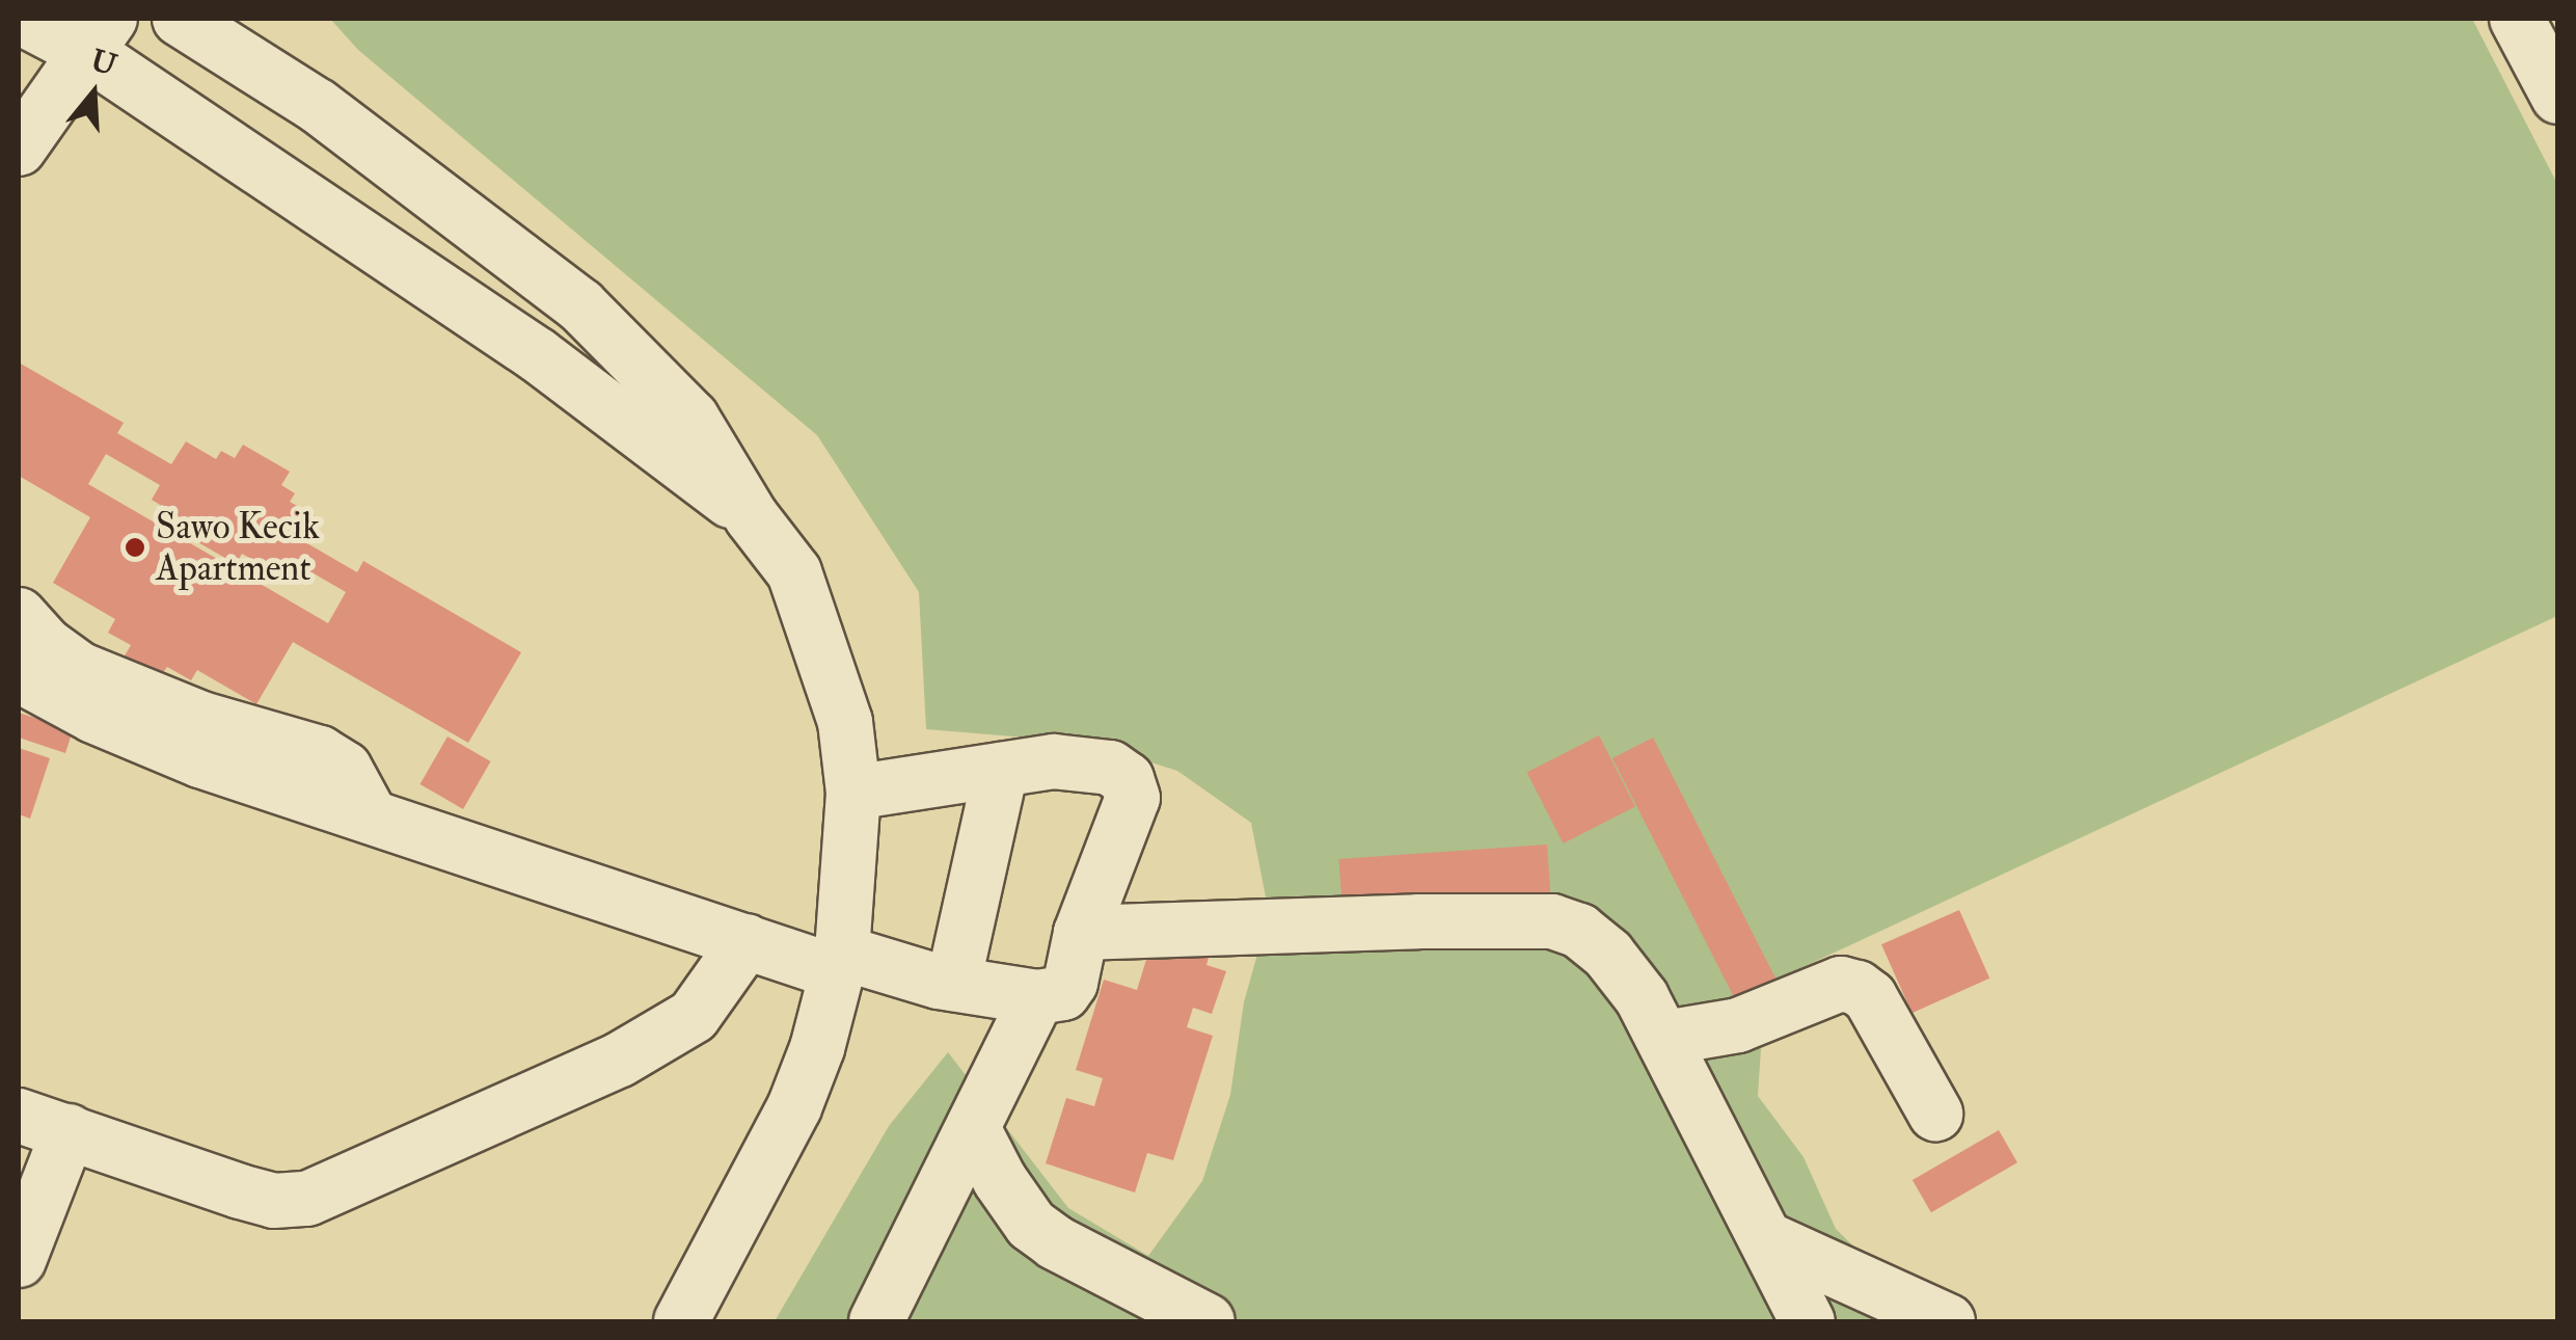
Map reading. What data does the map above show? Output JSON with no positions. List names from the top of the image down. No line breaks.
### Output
{"places":["Sawo Kecik Apartment"],"north":"top"}
